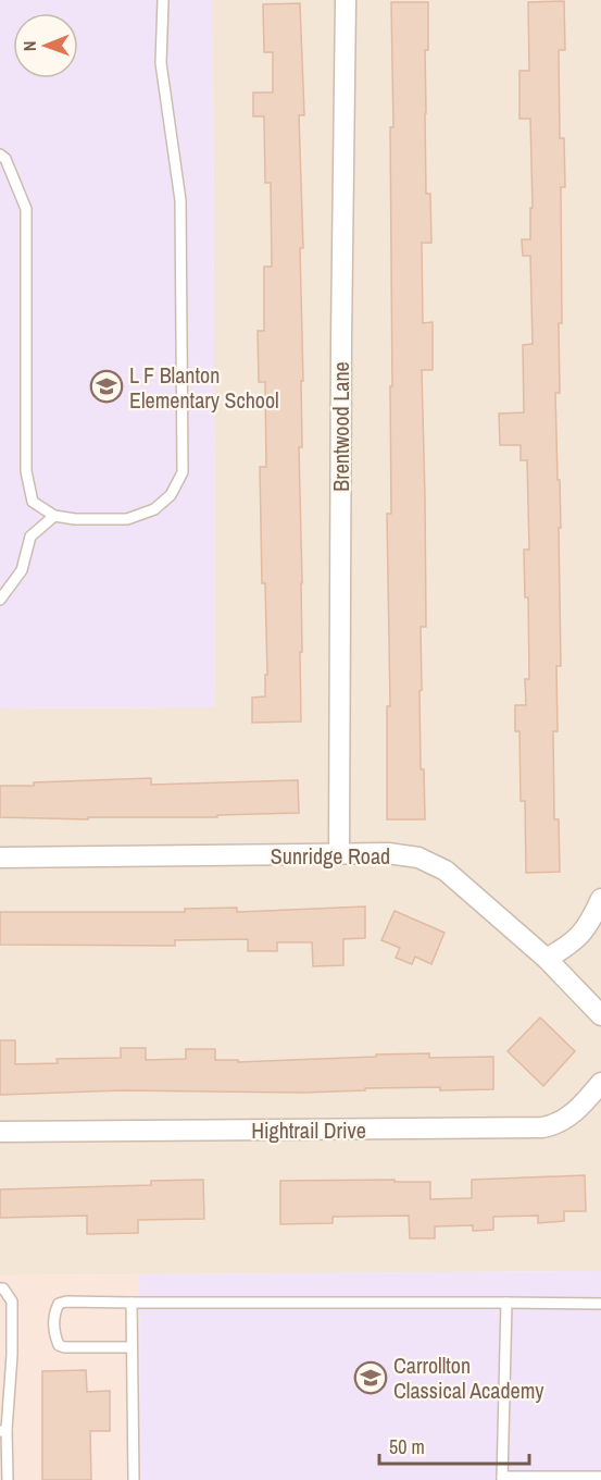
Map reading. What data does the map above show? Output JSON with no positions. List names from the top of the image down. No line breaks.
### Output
{"streets":{"street":["Brentwood Lane","Sunridge Road","Hightrail Drive"]},"crossings":[["Brentwood Lane","Sunridge Road"]],"places":{"school or university":["L F Blanton Elementary School","Carrollton Classical Academy"]},"scale_bar":"50 m","north":"left"}
